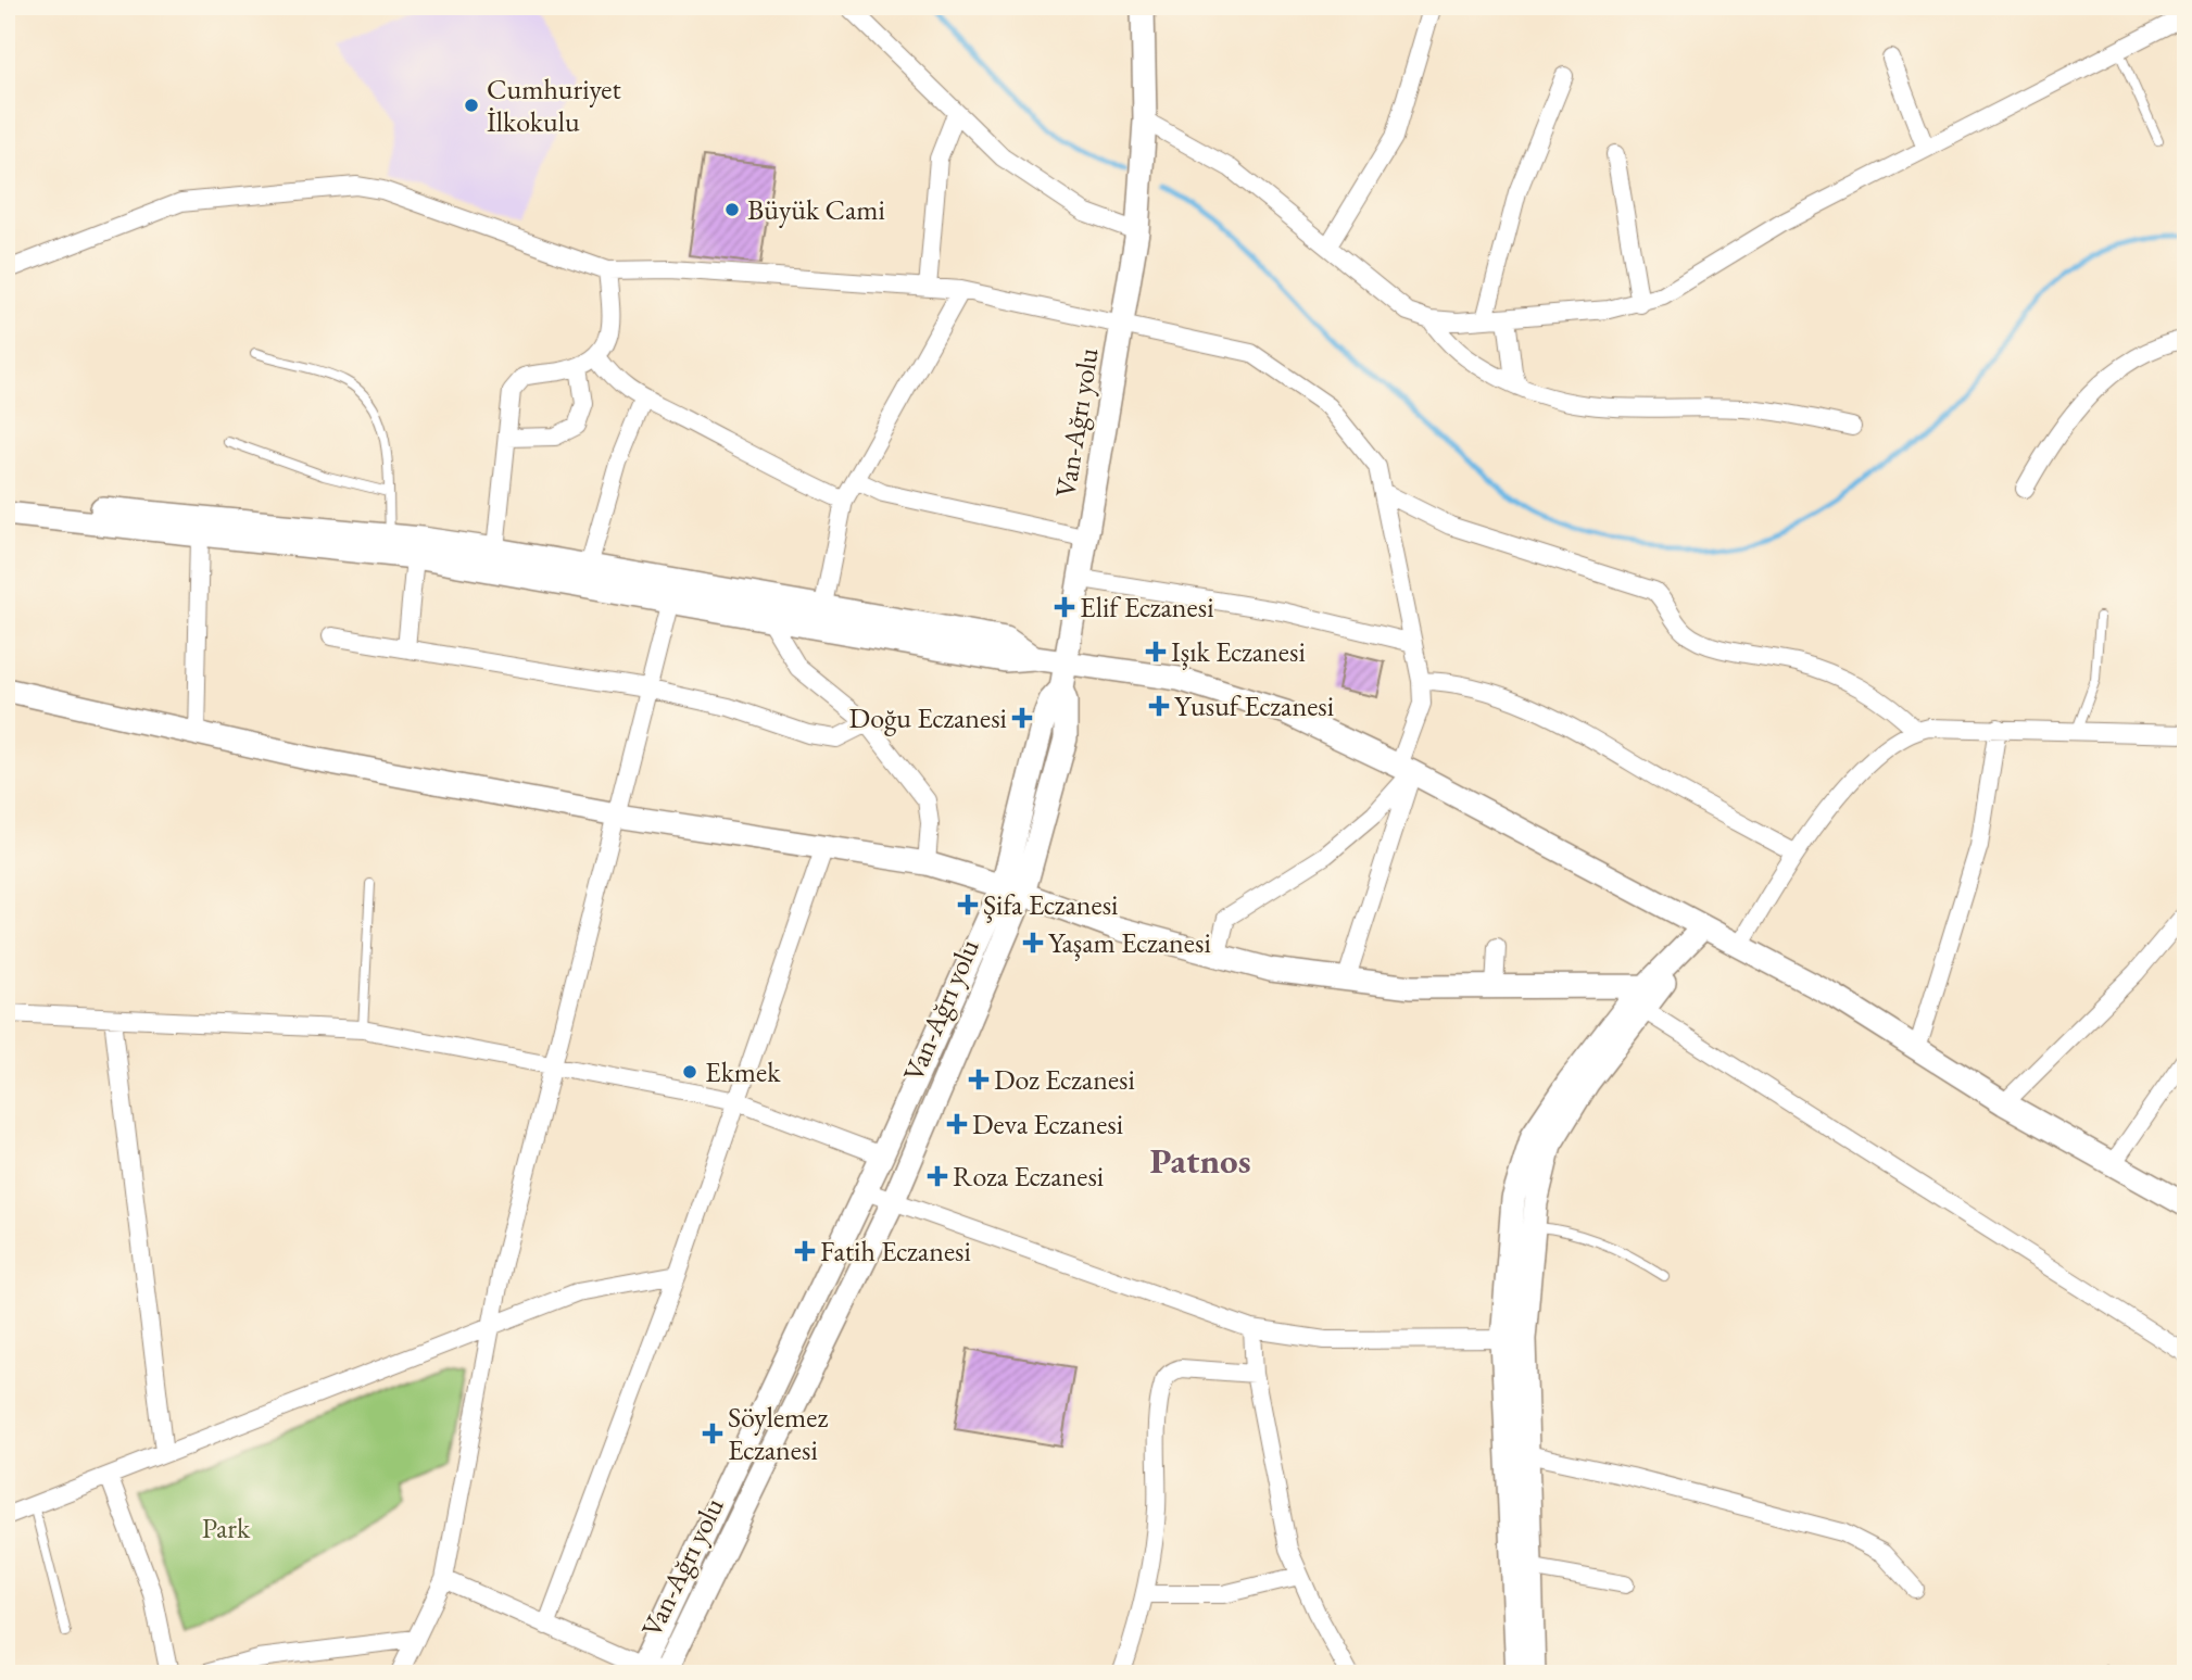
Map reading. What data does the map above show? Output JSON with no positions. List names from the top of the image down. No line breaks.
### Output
{"streets":{"main road":["Van-Ağrı yolu"]},"districts":["Patnos"],"parks":["Park"],"places":{"other":["Cumhuriyet İlkokulu","Büyük Cami","Ekmek"],"health":["Elif Eczanesi","Işık Eczanesi","Yusuf Eczanesi","Doğu Eczanesi","Şifa Eczanesi","Yaşam Eczanesi","Doz Eczanesi","Deva Eczanesi","Roza Eczanesi","Fatih Eczanesi","Söylemez Eczanesi"]}}
